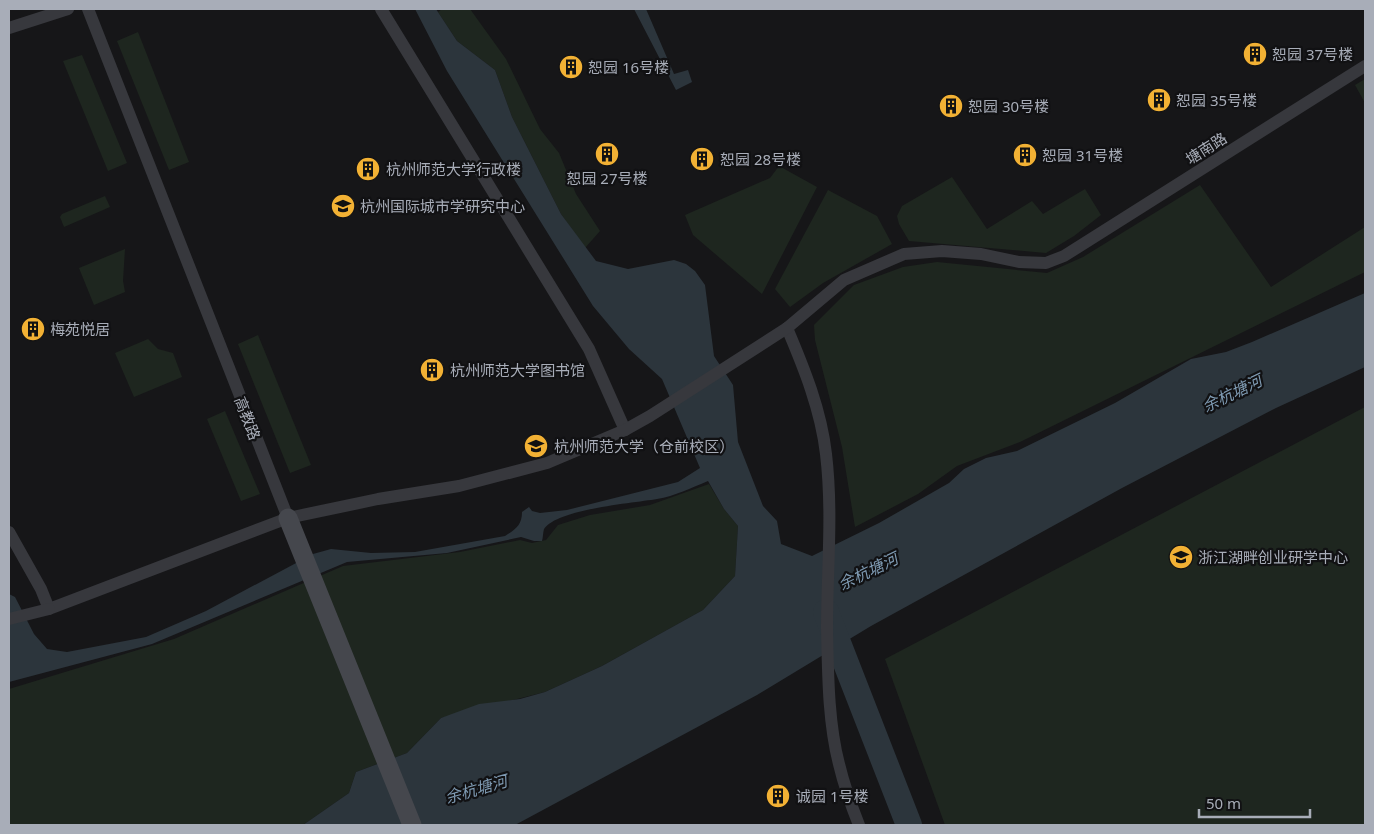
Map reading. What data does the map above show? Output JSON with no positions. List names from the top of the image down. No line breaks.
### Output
{"streets":{"street":["塘南路","高教路"]},"crossings":[["塘南路","高教路"]],"water":["余杭塘河"],"places":{"building":["恕园 37号楼","恕园 16号楼","恕园 35号楼","恕园 30号楼","恕园 27号楼","恕园 31号楼","恕园 28号楼","杭州师范大学行政楼","梅苑悦居","杭州师范大学图书馆","诚园 1号楼"],"school or university":["杭州国际城市学研究中心","杭州师范大学（仓前校区）","浙江湖畔创业研学中心"]},"scale_bar":"50 m"}
